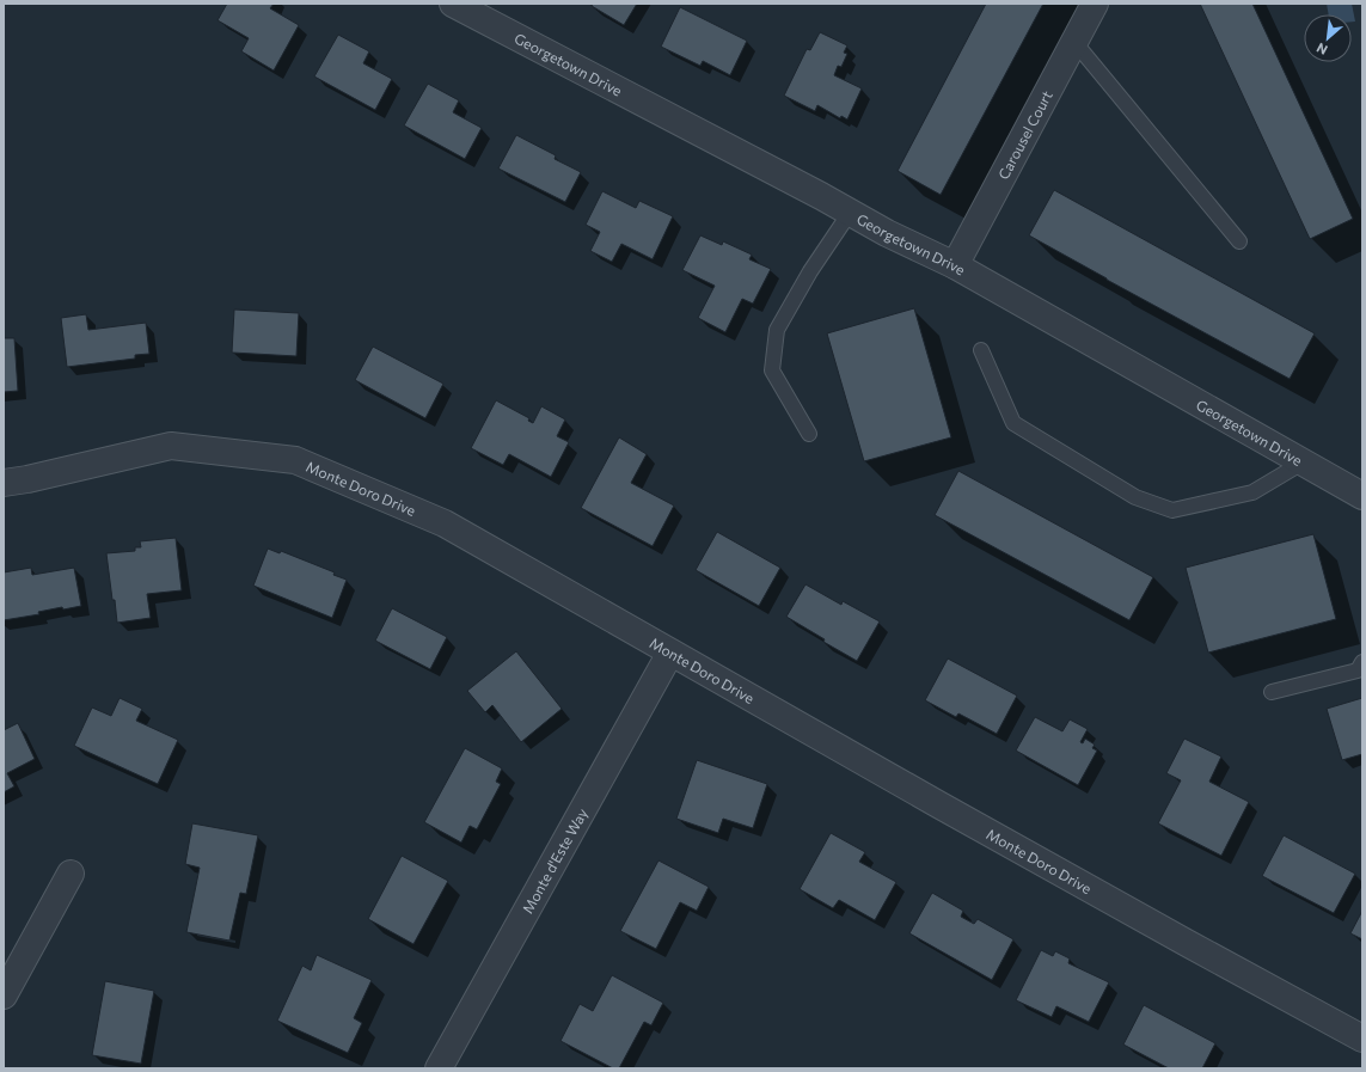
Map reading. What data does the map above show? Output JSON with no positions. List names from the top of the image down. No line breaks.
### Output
{"streets":{"street":["Georgetown Drive","Carousel Court","Monte Doro Drive","Monte d'Este Way"]},"crossings":[["Georgetown Drive","Carousel Court"],["Monte Doro Drive","Monte d'Este Way"]],"north":"bottom left"}
